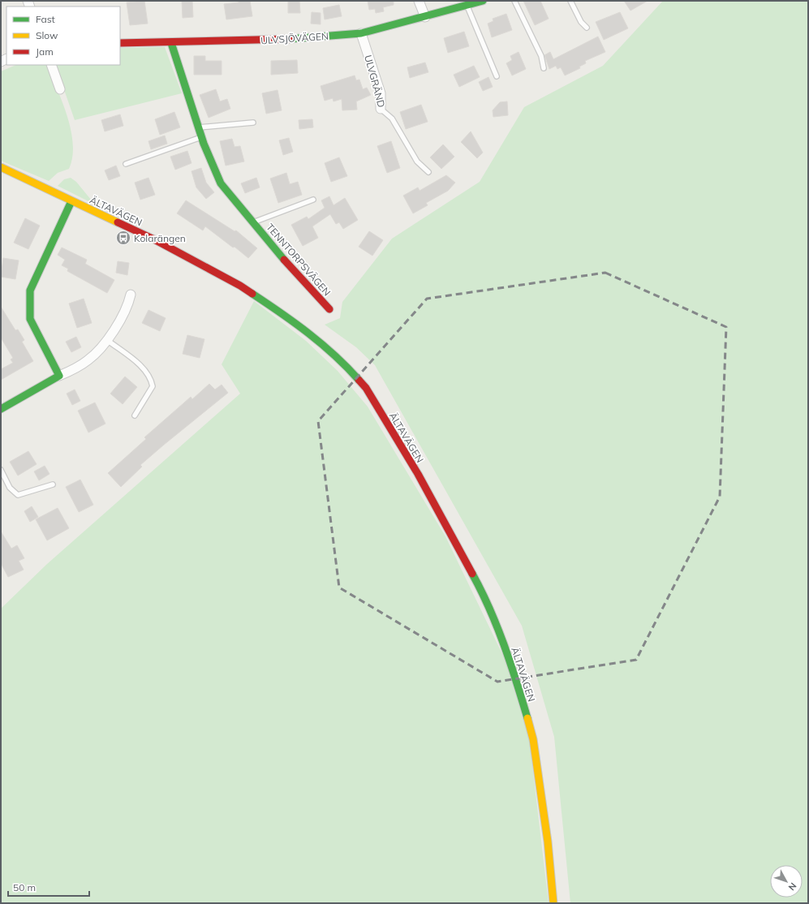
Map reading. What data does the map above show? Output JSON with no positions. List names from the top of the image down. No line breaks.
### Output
{"streets":{"main road":["ULVSJÖVÄGEN","ÄLTAVÄGEN","TENNTORPSVÄGEN"],"street":["ULVGRÄND"]},"crossings":[["ULVSJÖVÄGEN","ULVGRÄND"],["ULVSJÖVÄGEN","TENNTORPSVÄGEN"]],"places":{"bus stop":["Kolarängen"]},"legend":["Fast","Slow","Jam"],"scale_bar":"50 m","north":"bottom right"}
